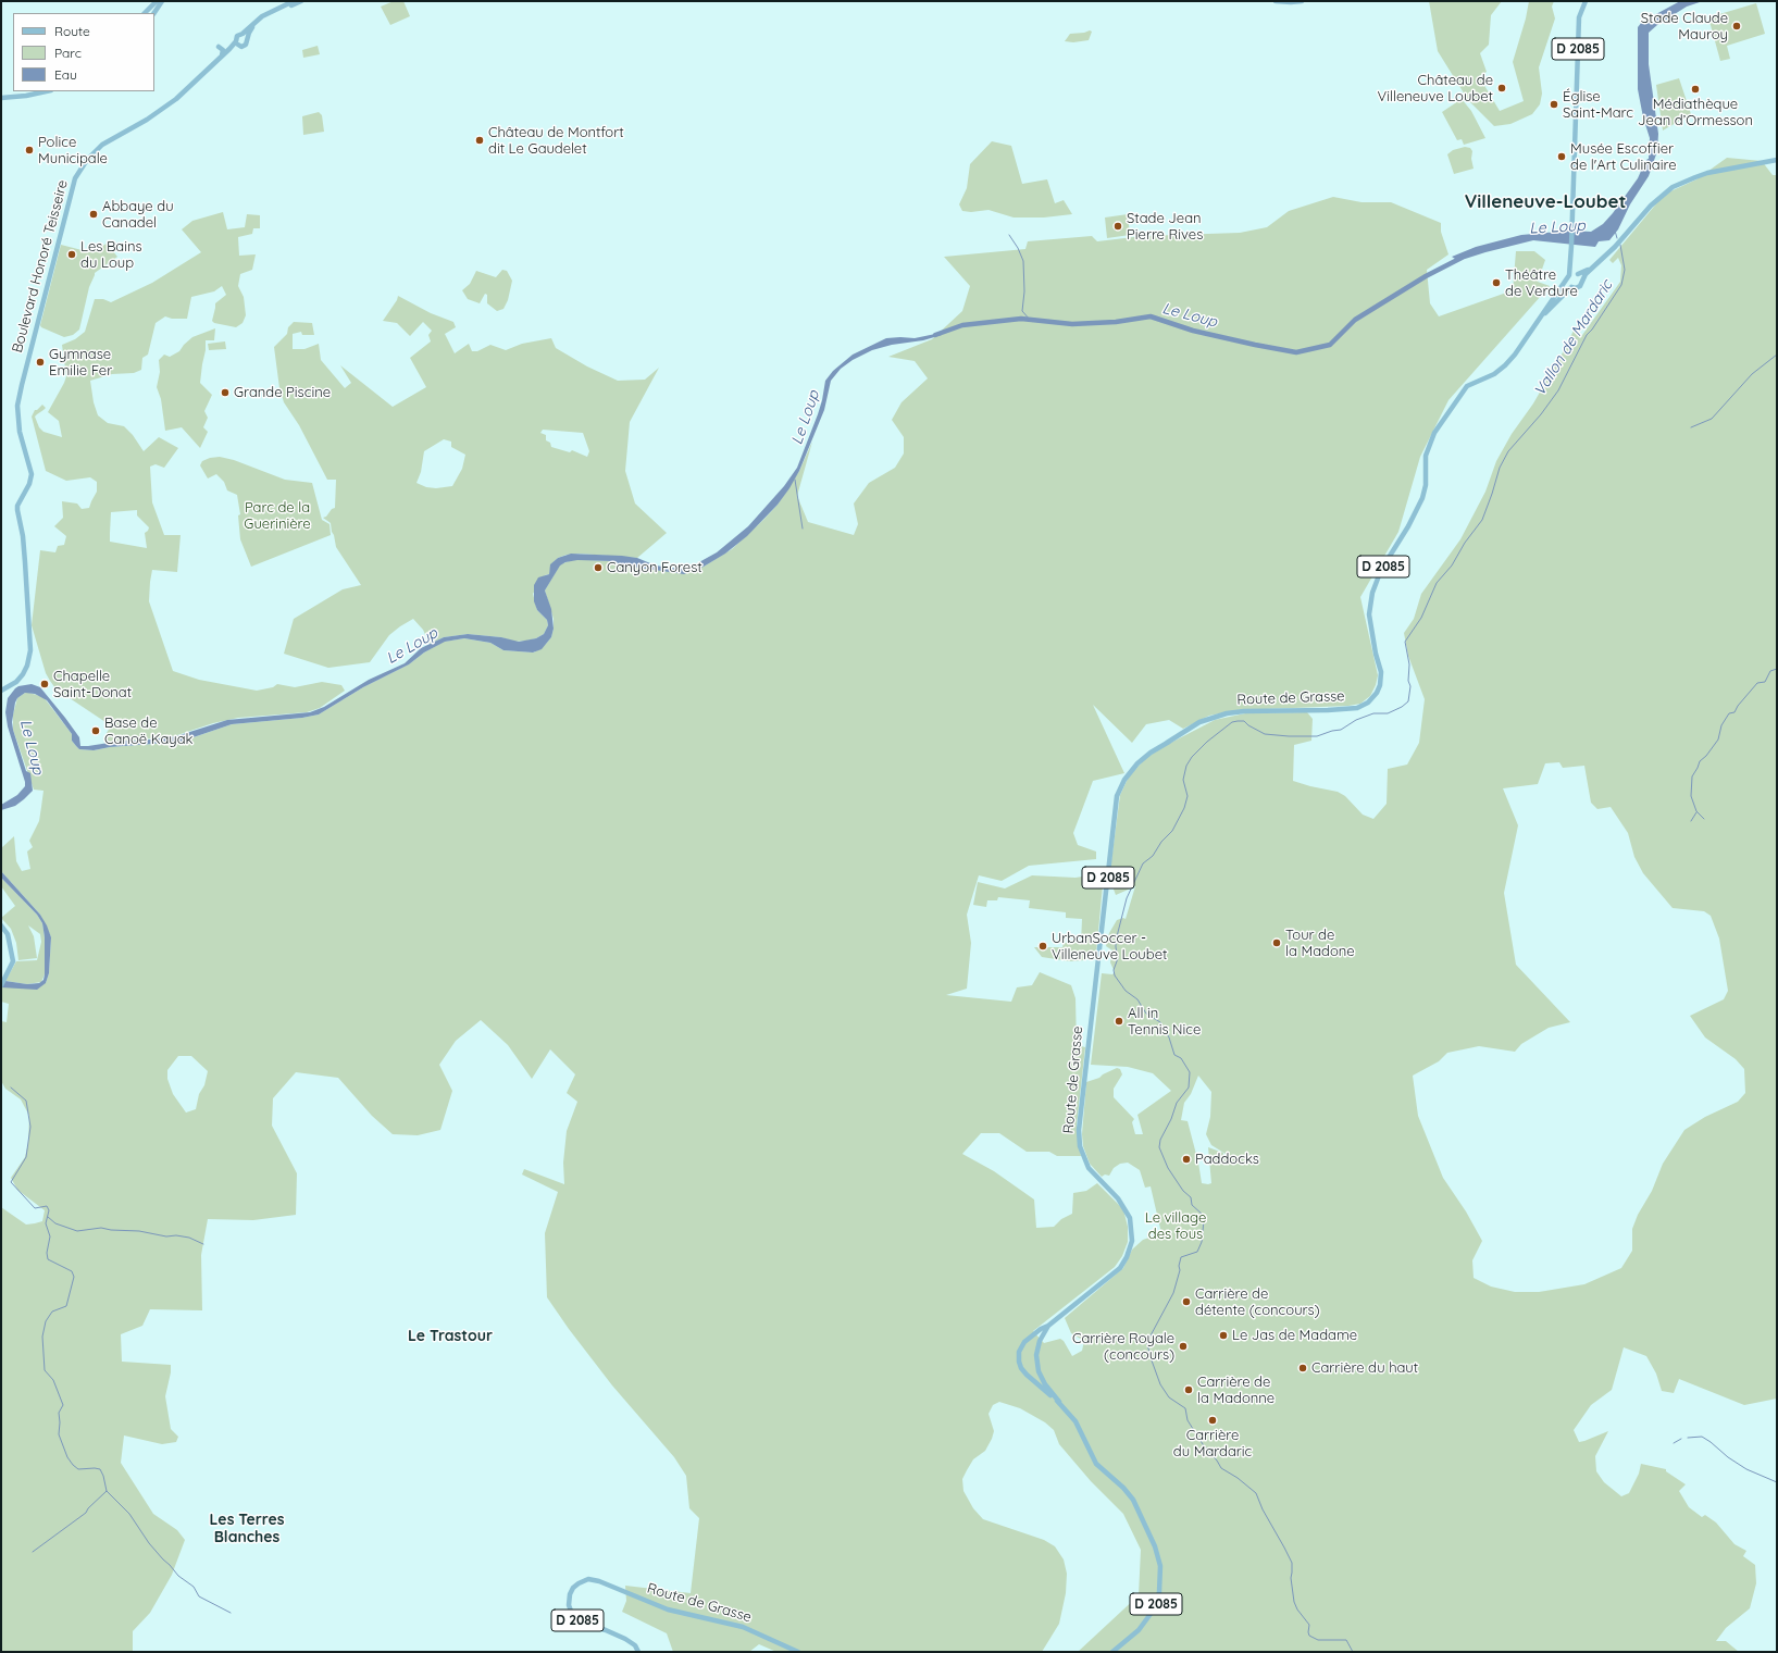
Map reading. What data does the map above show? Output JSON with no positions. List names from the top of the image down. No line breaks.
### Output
{"streets":{"main road":["D 2085","Boulevard Honoré Teisseire","Route de Grasse"]},"crossings":[["D 2085","Route de Grasse"]],"districts":["Villeneuve-Loubet","Le Trastour","Les Terres Blanches"],"water":["Le Loup","Vallon de Mardaric"],"parks":["Parc de la Guerinière","Le village des fous"],"places":["Stade Claude Mauroy","Château de Villeneuve Loubet","Médiathèque Jean d’Ormesson","Église Saint-Marc","Château de Montfort dit Le Gaudelet","Police Municipale","Musée Escoffier de l'Art Culinaire","Abbaye du Canadel","Stade Jean Pierre Rives","Les Bains du Loup","Théâtre de Verdure","Gymnase Emilie Fer","Grande Piscine","Canyon Forest","Chapelle Saint-Donat","Base de Canoë Kayak","Tour de la Madone","UrbanSoccer - Villeneuve Loubet","All in Tennis Nice","Paddocks","Carrière de détente (concours)","Le Jas de Madame","Carrière Royale (concours)","Carrière du haut","Carrière de la Madonne","Carrière du Mardaric"],"legend":["Route","Parc","Eau"]}
